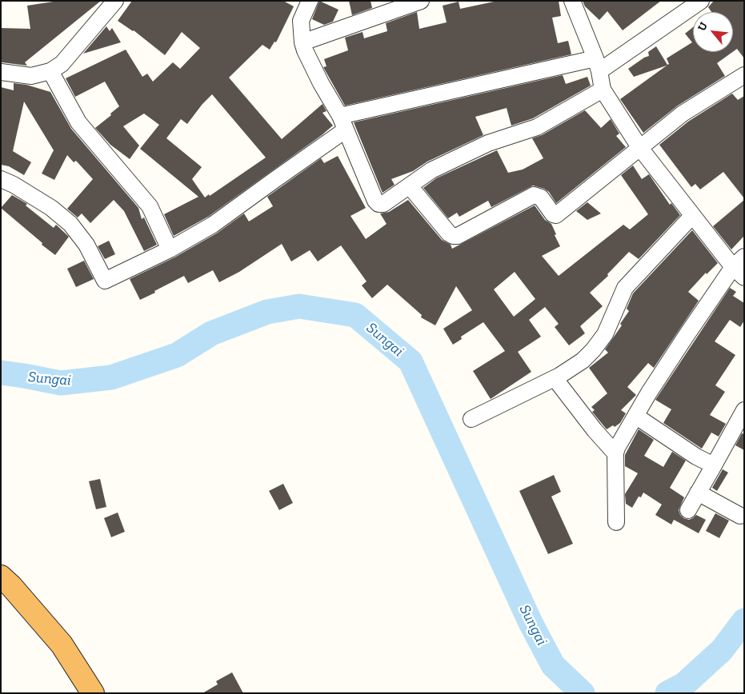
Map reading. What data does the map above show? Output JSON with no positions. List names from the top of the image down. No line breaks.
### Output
{"water":["Sungai"],"north":"top left"}
